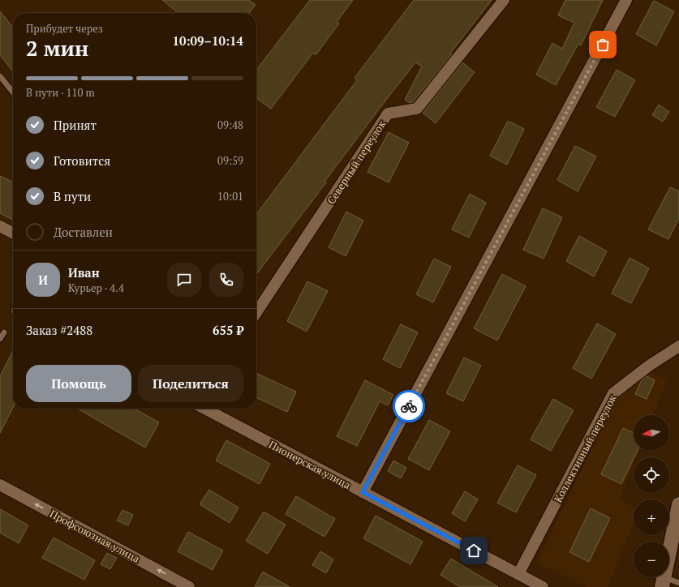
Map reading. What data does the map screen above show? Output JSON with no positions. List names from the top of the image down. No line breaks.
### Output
{"streets":{"street":["Северный переулок","Коллективный переулок","Пионерская улица","Профсоюзная улица"]},"crossings":[["Коллективный переулок","Пионерская улица"]],"one_way":["Профсоюзная улица"],"north":"left","page":{"heading":["2 мин","Прибудет через","10:09–10:14"],"panel":["Иван","Курьер · 4.4","Заказ #2488","655 ₽"],"bar":"В пути · 110 m","list":[["Принят","09:48"],["Готовится","09:59"],["В пути","10:01"],"Доставлен"],"round":"И","buttons":["Помощь","Поделиться"],"map_buttons":["+","−"]}}
